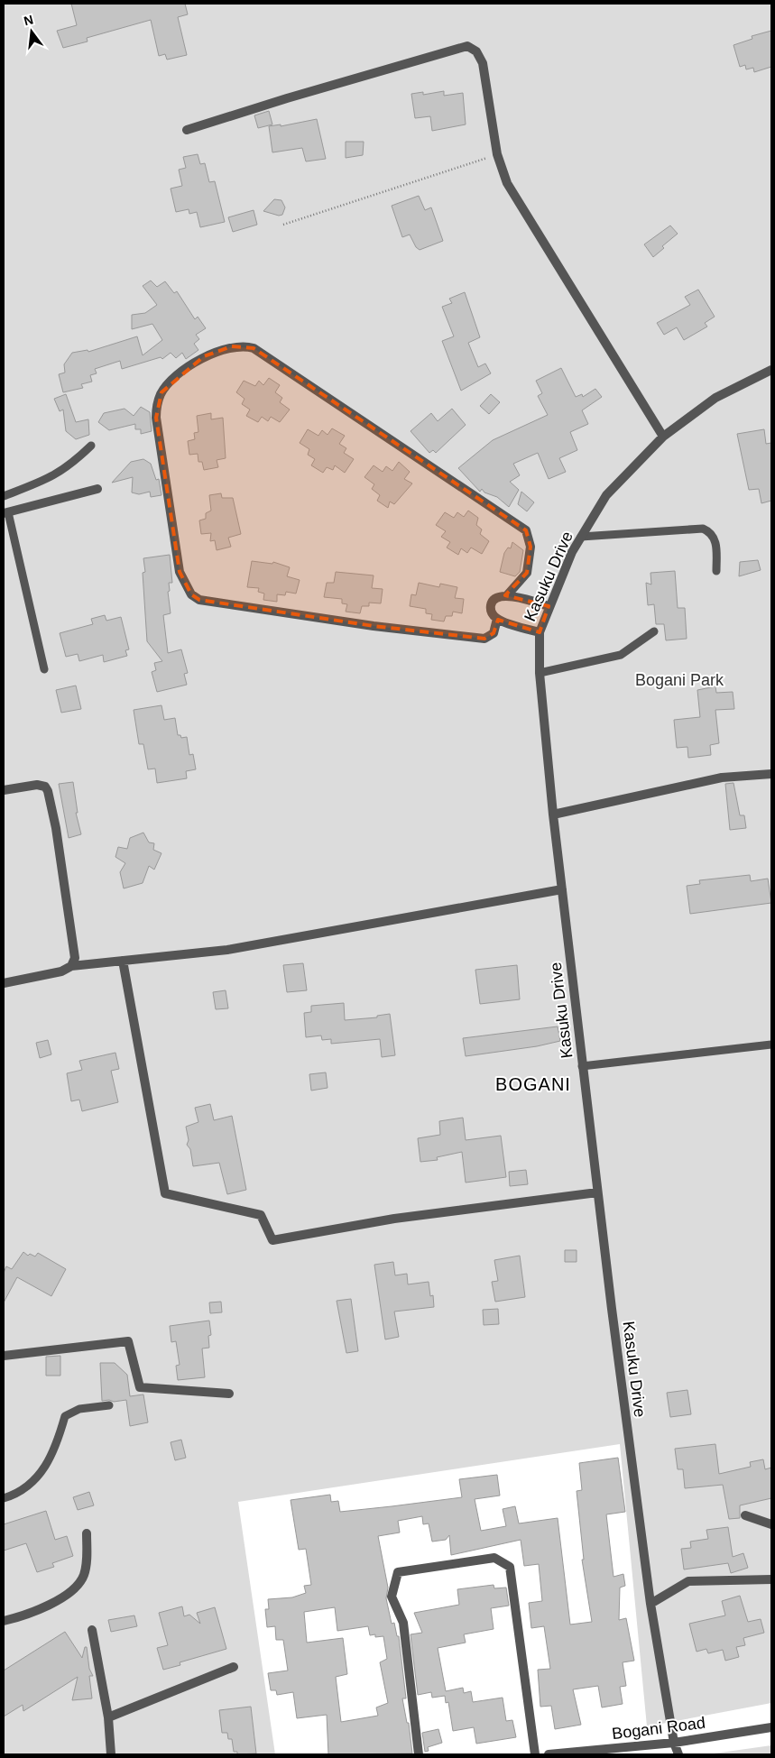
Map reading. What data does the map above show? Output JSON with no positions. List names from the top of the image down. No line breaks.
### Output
{"streets":{"street":["Kasuku Drive","Bogani Road"]},"crossings":[["Kasuku Drive","Bogani Road"]],"districts":["BOGANI"],"parks":["Bogani Park"],"north":"top"}
